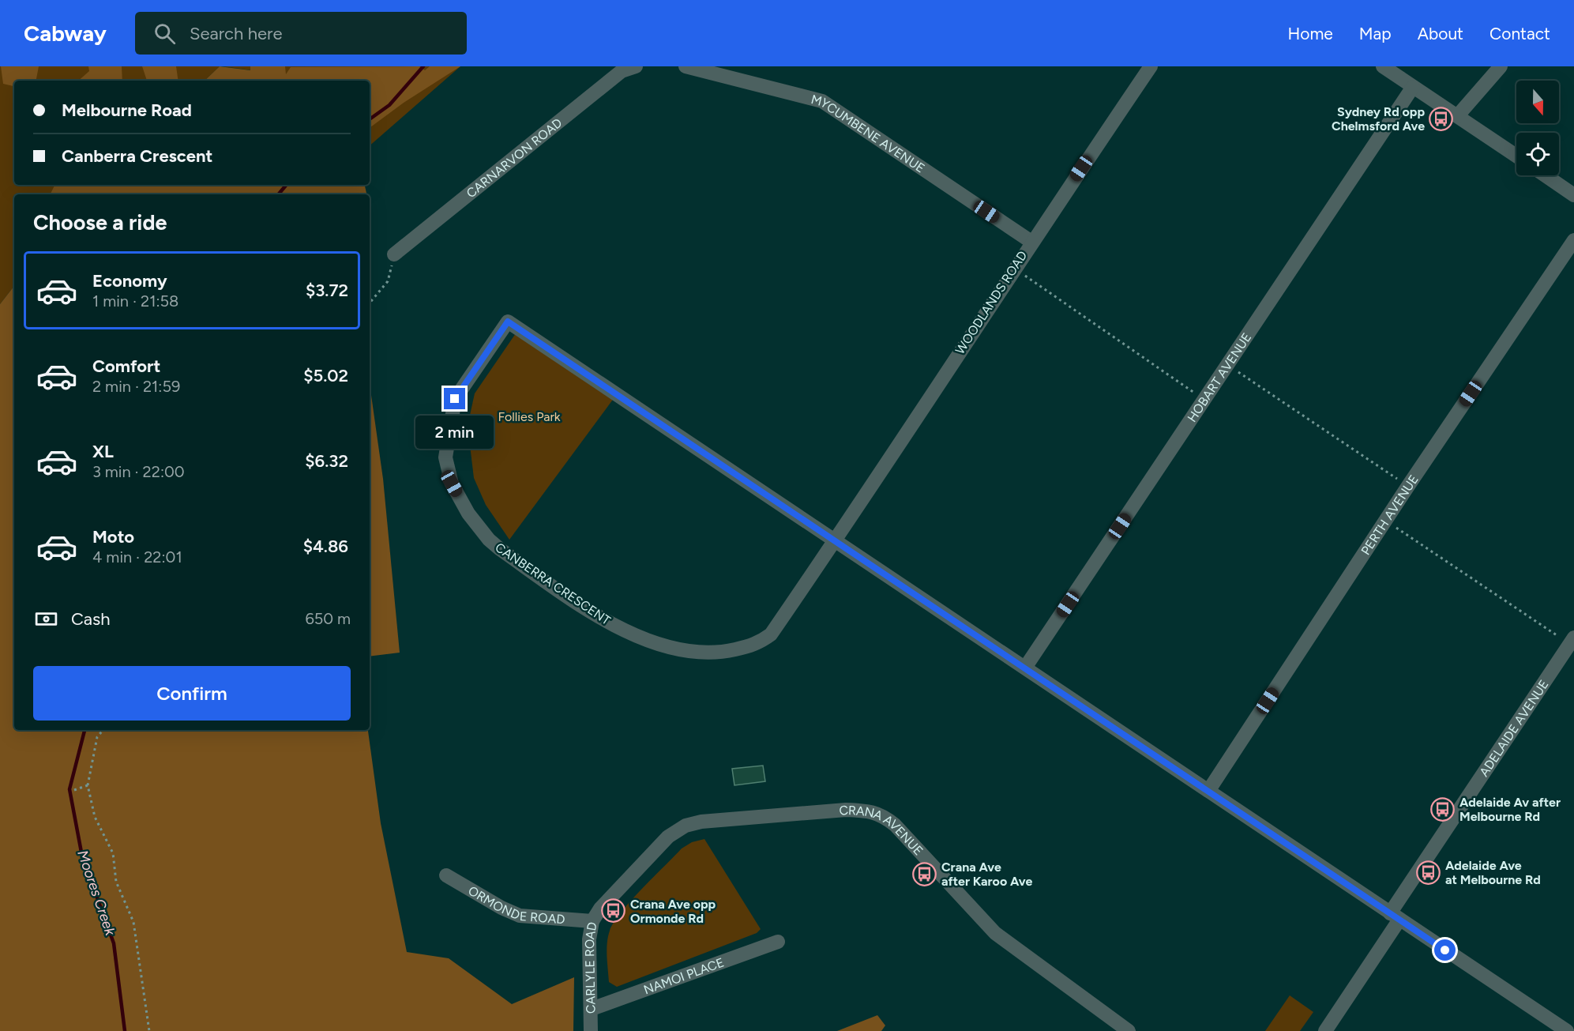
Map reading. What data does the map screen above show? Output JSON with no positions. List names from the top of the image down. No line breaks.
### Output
{"streets":{"street":["MYCUMBENE AVENUE","CARNARVON ROAD","WOODLANDS ROAD","HOBART AVENUE","PERTH AVENUE","CANBERRA CRESCENT","ADELAIDE AVENUE","CRANA AVENUE","ORMONDE ROAD","CARLYLE ROAD","NAMOI PLACE"]},"crossings":[["MYCUMBENE AVENUE","WOODLANDS ROAD"],["WOODLANDS ROAD","CANBERRA CRESCENT"],["CRANA AVENUE","ORMONDE ROAD"],["CRANA AVENUE","CARLYLE ROAD"],["ORMONDE ROAD","CARLYLE ROAD"],["CARLYLE ROAD","NAMOI PLACE"]],"water":["Moores Creek"],"parks":["Follies Park"],"places":{"bus stop":["Sydney Rd opp Chelmsford Ave","Adelaide Av after Melbourne Rd","Adelaide Ave at Melbourne Rd","Crana Ave after Karoo Ave","Crana Ave opp Ormonde Rd"]},"north":"bottom","page":{"header":"Cabway","search":"Search here","nav":["Home","Map","About","Contact"],"banner":["Melbourne Road","Canberra Crescent"],"heading":"Choose a ride","list":[{"name":"Economy","note":"1 min · 21:58","value":"$3.72"},{"name":"Comfort","note":"2 min · 21:59","value":"$5.02"},{"name":"XL","note":"3 min · 22:00","value":"$6.32"},{"name":"Moto","note":"4 min · 22:01","value":"$4.86"}],"bubble":"2 min","pay":["Cash","650 m"],"buttons":"Confirm"}}
